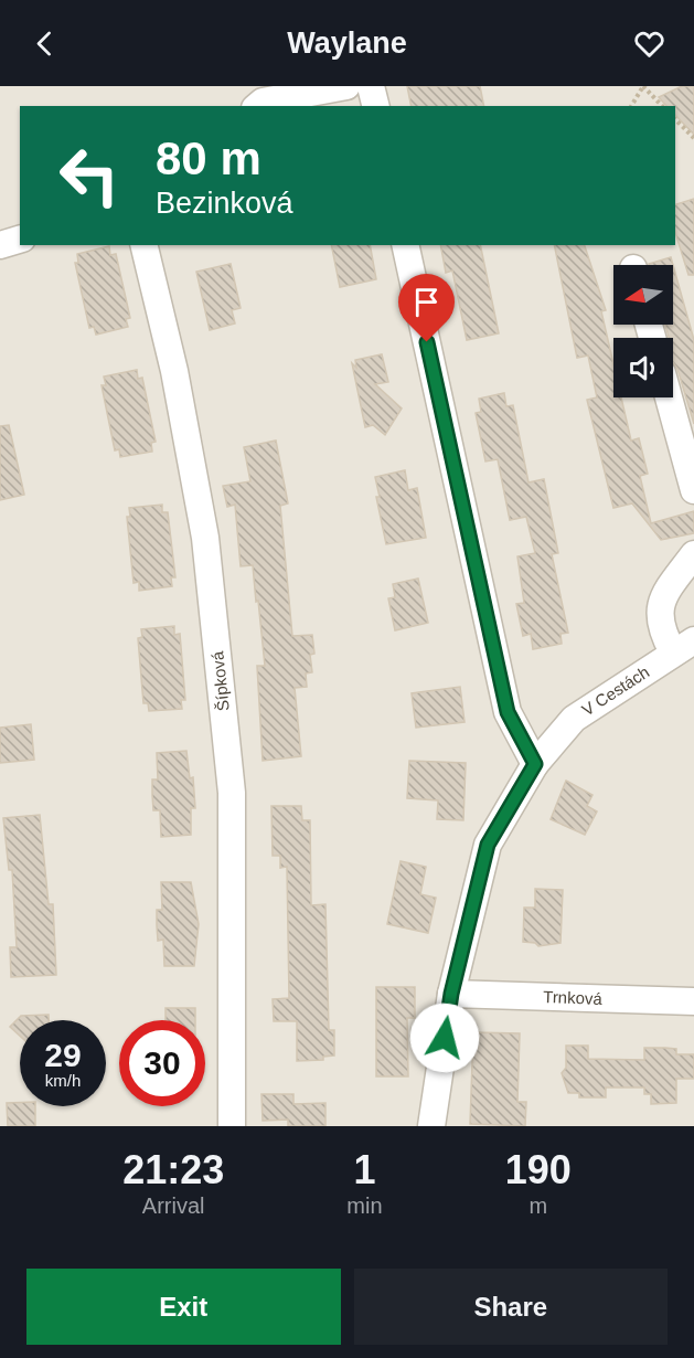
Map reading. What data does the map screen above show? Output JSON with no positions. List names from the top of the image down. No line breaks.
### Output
{"streets":{"street":["Šípková","V Cestách","Trnková"]},"crossings":[["V Cestách","Trnková"]],"north":"left","page":{"header":"Waylane","turn":["80 m","Bezinková"],"speed":"29 km/h","limit":"30","eta":["21:23","Arrival","1","min","190","m"],"buttons":["Exit","Share"]}}
